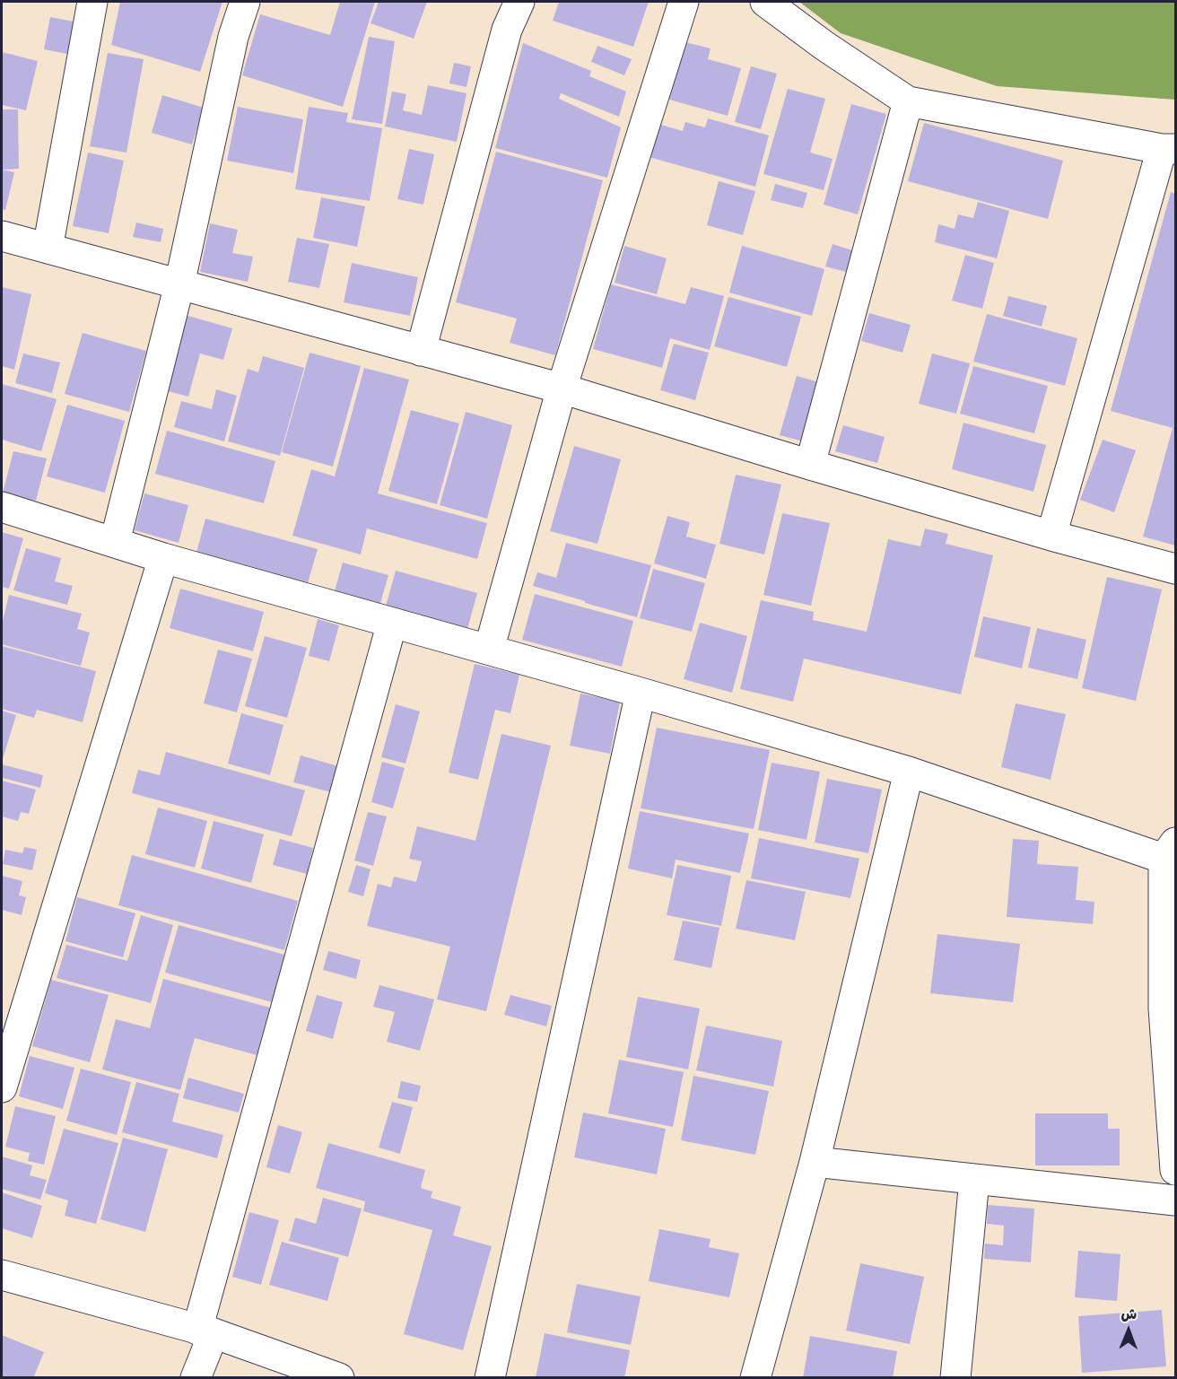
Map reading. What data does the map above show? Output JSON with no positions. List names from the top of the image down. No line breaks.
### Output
{"north":"top"}
